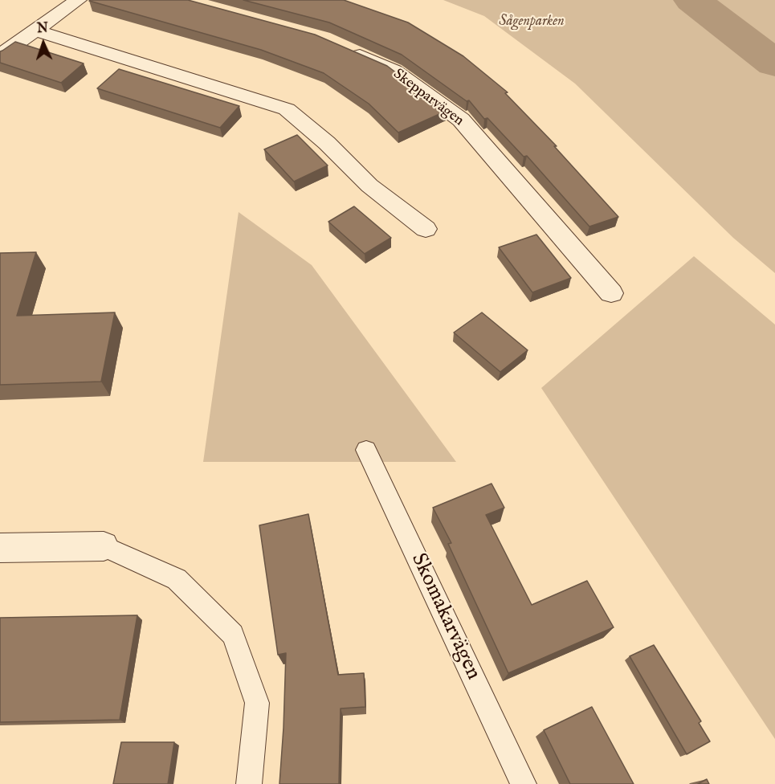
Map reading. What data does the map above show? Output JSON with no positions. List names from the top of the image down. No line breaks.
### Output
{"streets":{"street":["Skepparvägen"],"lane":["Skomakarvägen"]},"parks":["Sågenparken"],"north":"top"}
